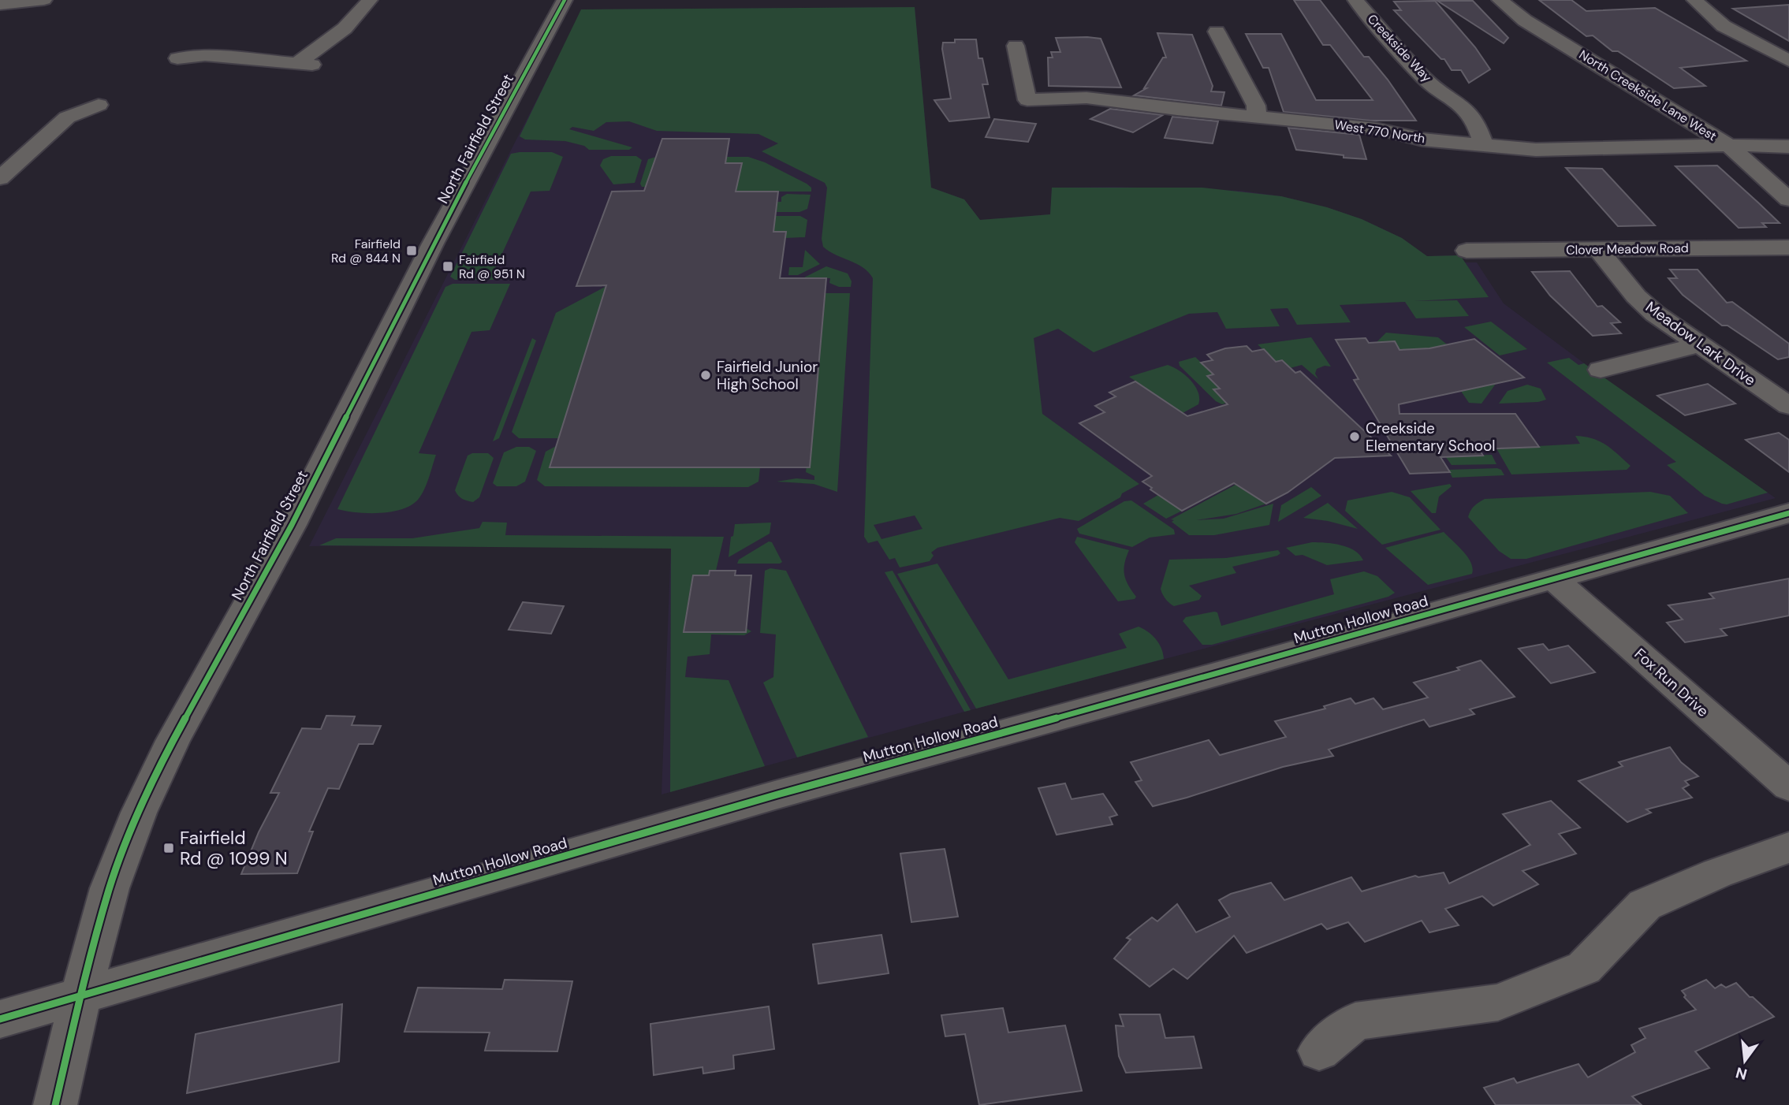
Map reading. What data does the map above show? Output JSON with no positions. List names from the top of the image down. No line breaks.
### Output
{"streets":{"street":["Creekside Way","North Creekside Lane West","West 770 North","North Fairfield Street","Clover Meadow Road","Meadow Lark Drive","Mutton Hollow Road","Fox Run Drive"]},"crossings":[["Creekside Way","West 770 North"],["North Creekside Lane West","West 770 North"],["North Fairfield Street","Mutton Hollow Road"],["Clover Meadow Road","Meadow Lark Drive"],["Mutton Hollow Road","Fox Run Drive"]],"places":{"transit":["Fairfield Rd @ 844 N","Fairfield Rd @ 951 N","Fairfield Rd @ 1099 N"],"other":["Fairfield Junior High School","Creekside Elementary School"]},"north":"bottom"}
